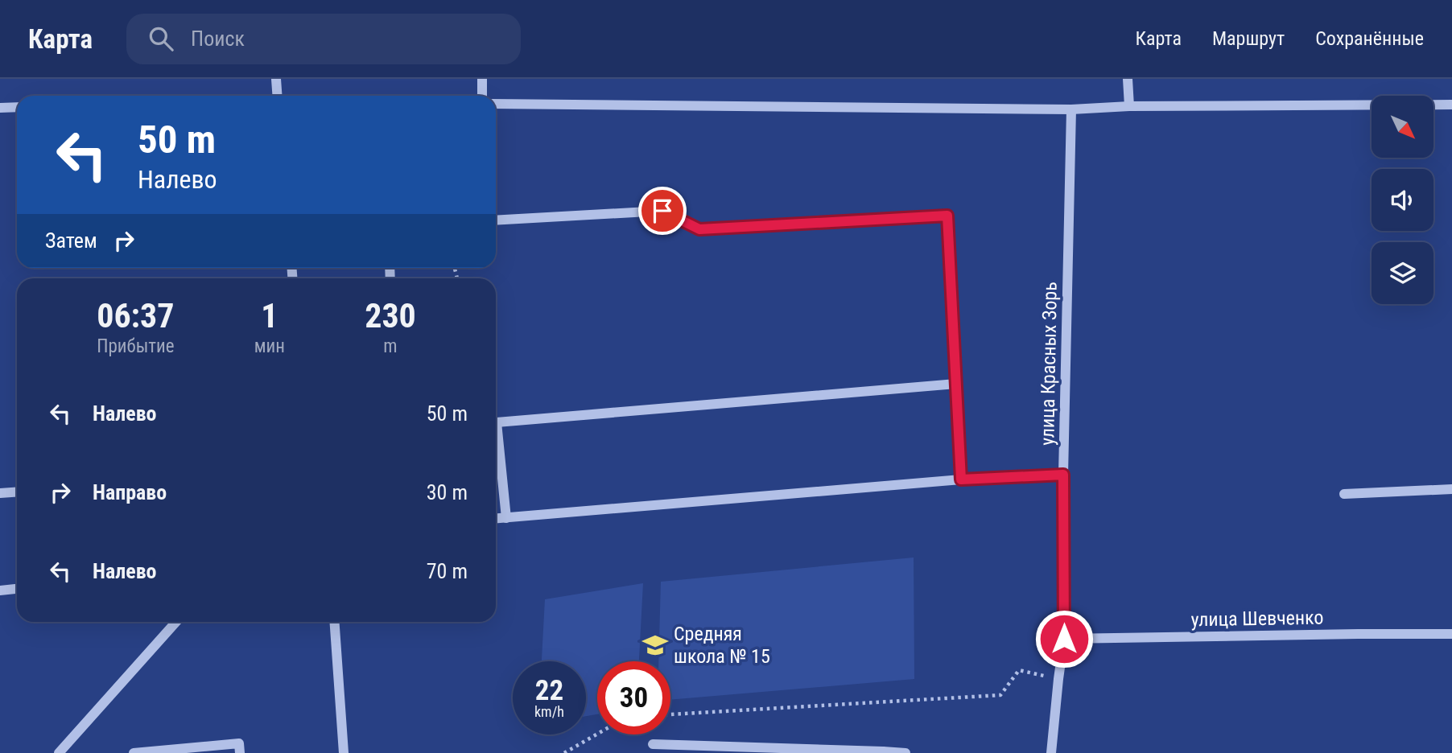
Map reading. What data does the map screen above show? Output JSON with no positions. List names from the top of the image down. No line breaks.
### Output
{"streets":{"street":["улица Красных Зорь","улица Шевченко"]},"crossings":[["улица Красных Зорь","улица Шевченко"]],"places":{"school or university":["Средняя школа № 15"]},"north":"bottom right","page":{"header":"Карта","search":"Поиск","nav":["Карта","Маршрут","Сохранённые"],"turn":["50 m","Налево"],"then":"Затем","eta":["06:37","Прибытие","1","мин","230","m"],"list":[{"name":"Налево","value":"50 m"},{"name":"Направо","value":"30 m"},{"name":"Налево","value":"70 m"}],"speed":"22 km/h","limit":"30"}}
